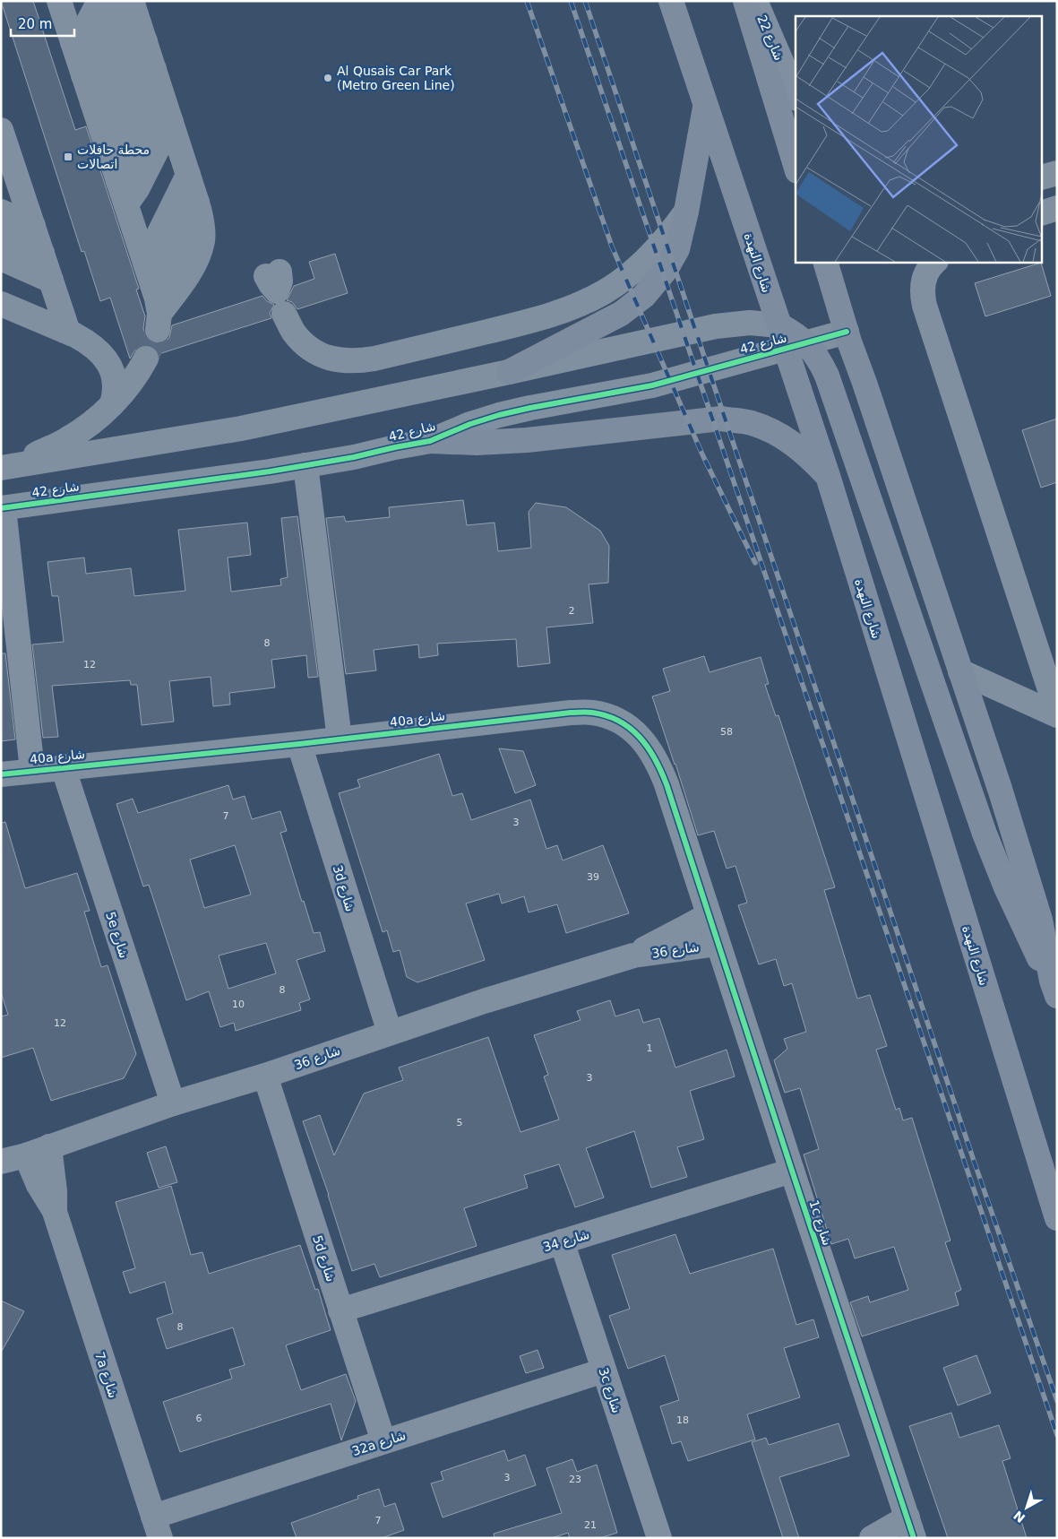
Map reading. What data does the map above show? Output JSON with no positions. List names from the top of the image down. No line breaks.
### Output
{"streets":{"main road":["شارع النهدة"],"street":["شارع 22","شارع 42","40a شارع","3d شارع","5e شارع","شارع 36","1c شارع","شارع 34","5d شارع","7a شارع","3c شارع","32a شارع"]},"crossings":[["شارع النهدة","شارع 42"],["40a شارع","3d شارع"],["40a شارع","5e شارع"],["40a شارع","شارع 36"],["40a شارع","1c شارع"],["3d شارع","شارع 36"],["5e شارع","شارع 36"],["شارع 36","1c شارع"],["شارع 36","5d شارع"],["شارع 36","7a شارع"],["1c شارع","شارع 34"],["شارع 34","5d شارع"],["شارع 34","3c شارع"],["5d شارع","32a شارع"],["7a شارع","32a شارع"],["3c شارع","32a شارع"]],"places":{"other":["Al Qusais Car Park (Metro Green Line)"],"transit":["محطة حافلات اتصالات"]},"house_numbers":["2","8","12","58","7","3","39","8","10","12","1","3","5","8","6","18","3","23","7","21"],"scale_bar":"20 m","north":"bottom left"}
